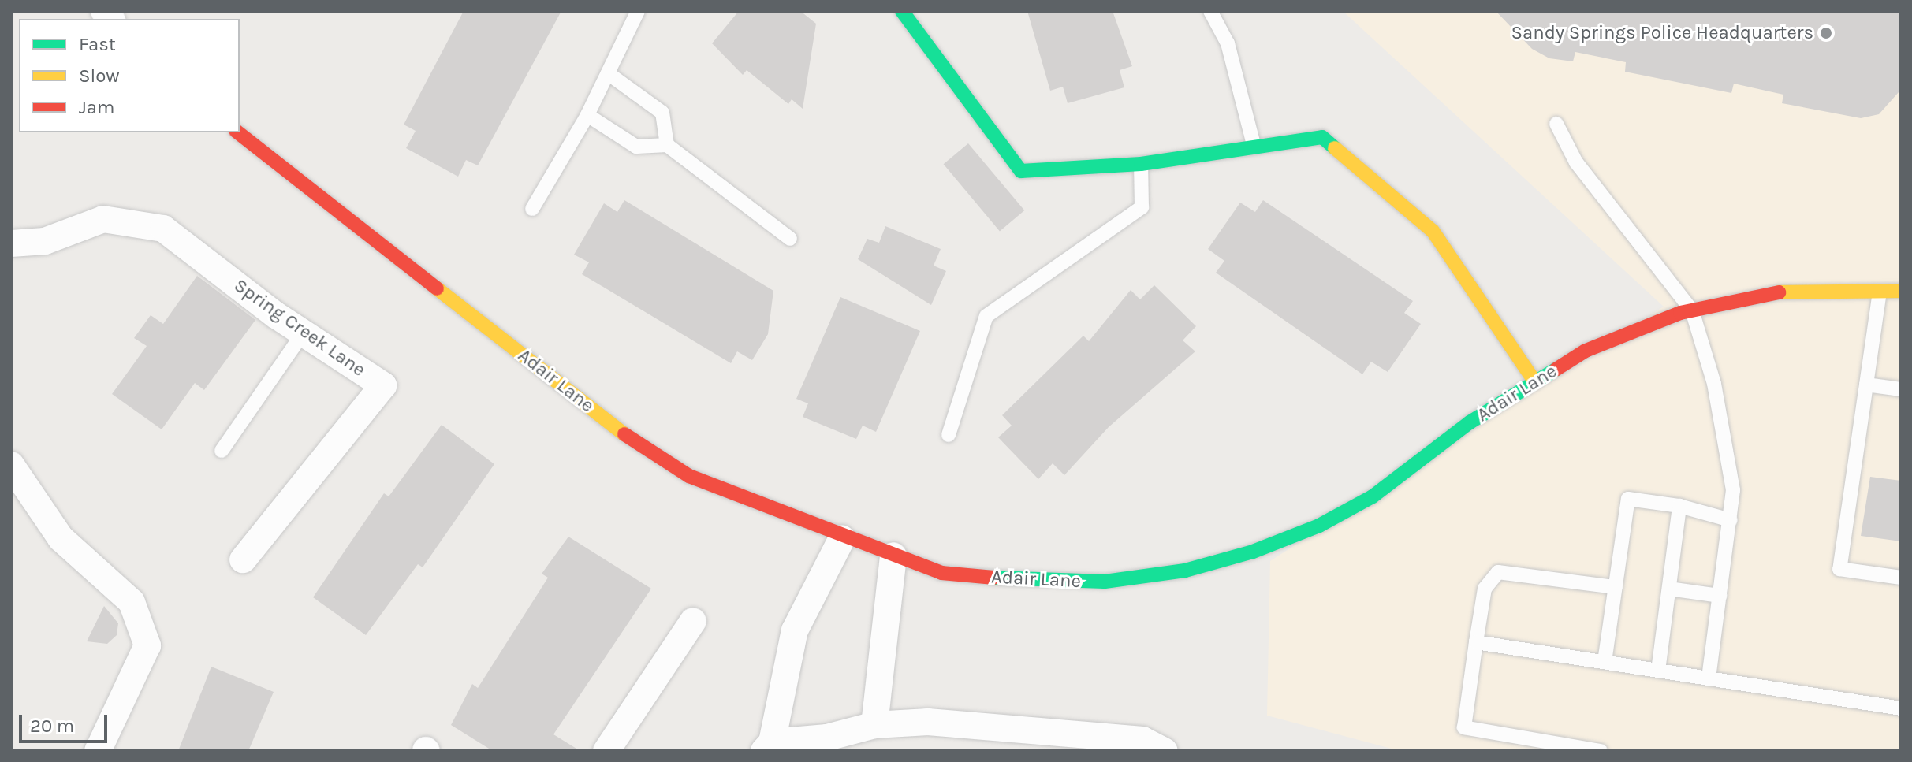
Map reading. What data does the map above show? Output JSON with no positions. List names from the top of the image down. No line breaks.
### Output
{"streets":{"street":["Spring Creek Lane","Adair Lane"]},"places":["Sandy Springs Police Headquarters"],"legend":["Fast","Slow","Jam"],"scale_bar":"20 m"}
